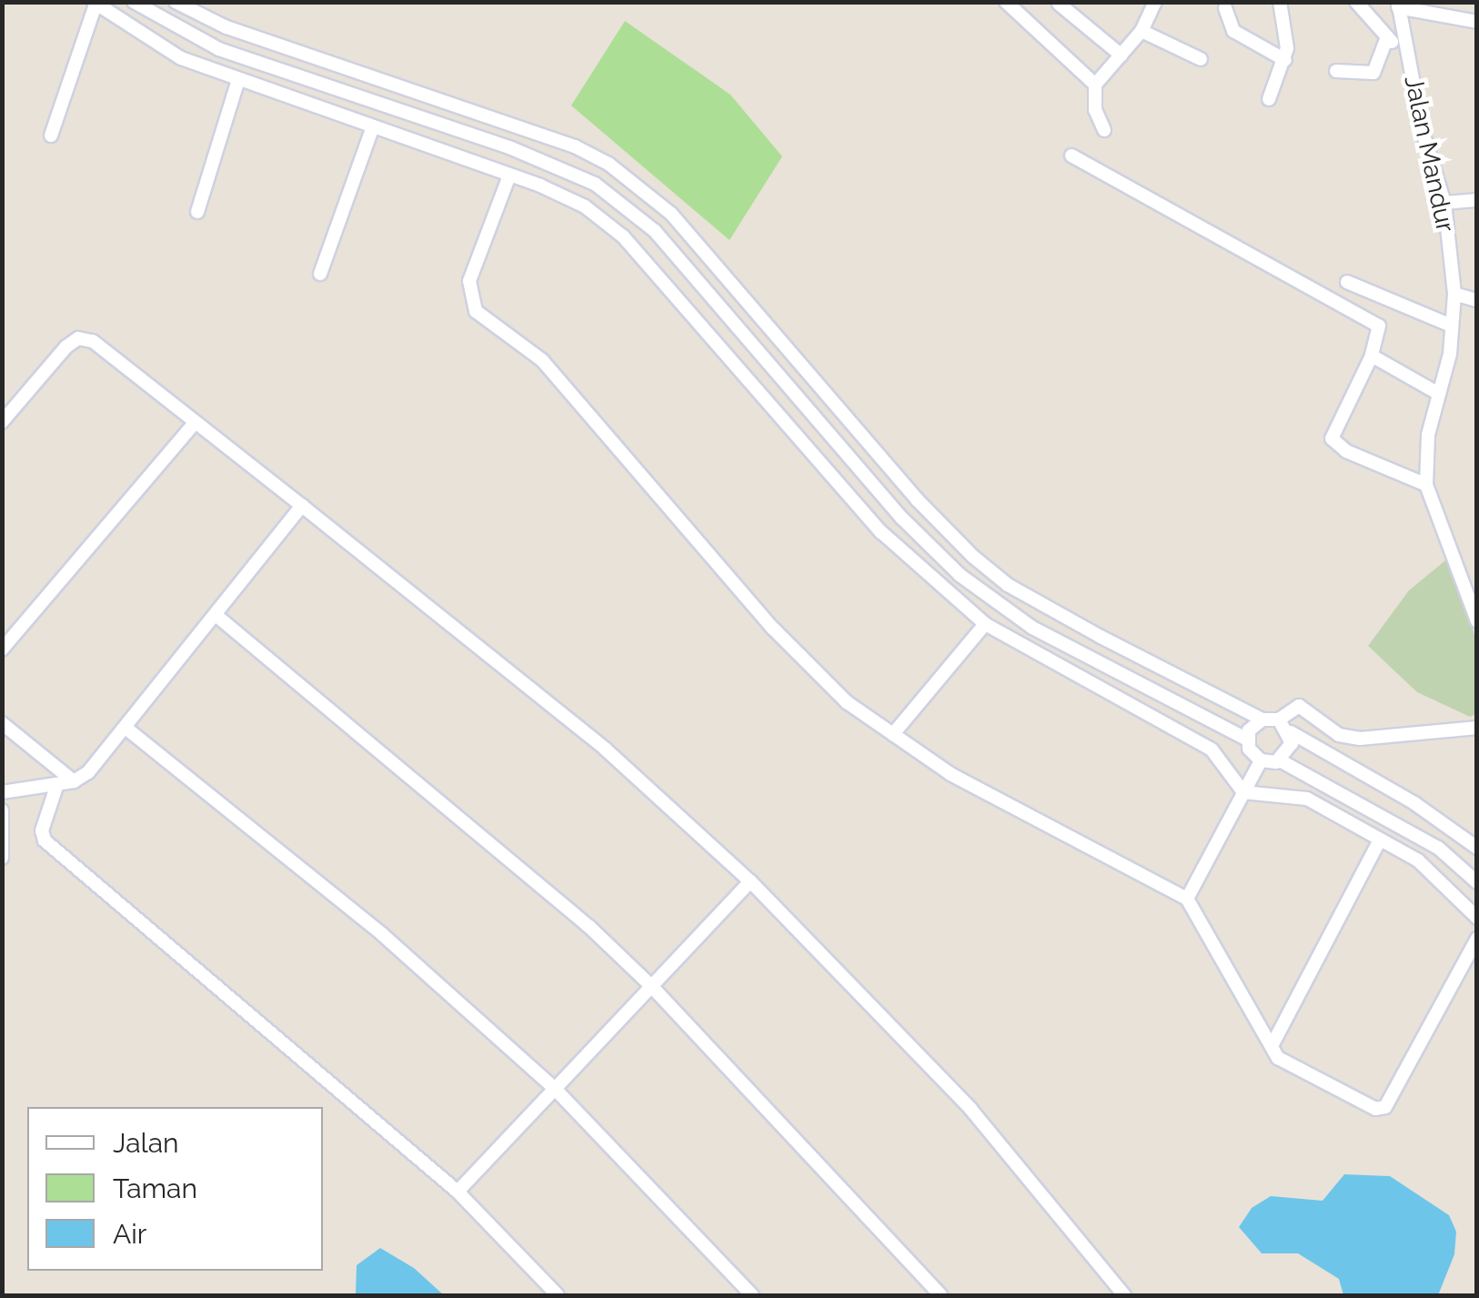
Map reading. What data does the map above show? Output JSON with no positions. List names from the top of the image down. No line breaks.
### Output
{"streets":{"street":["Jalan Mandur"]},"legend":["Jalan","Taman","Air"]}
